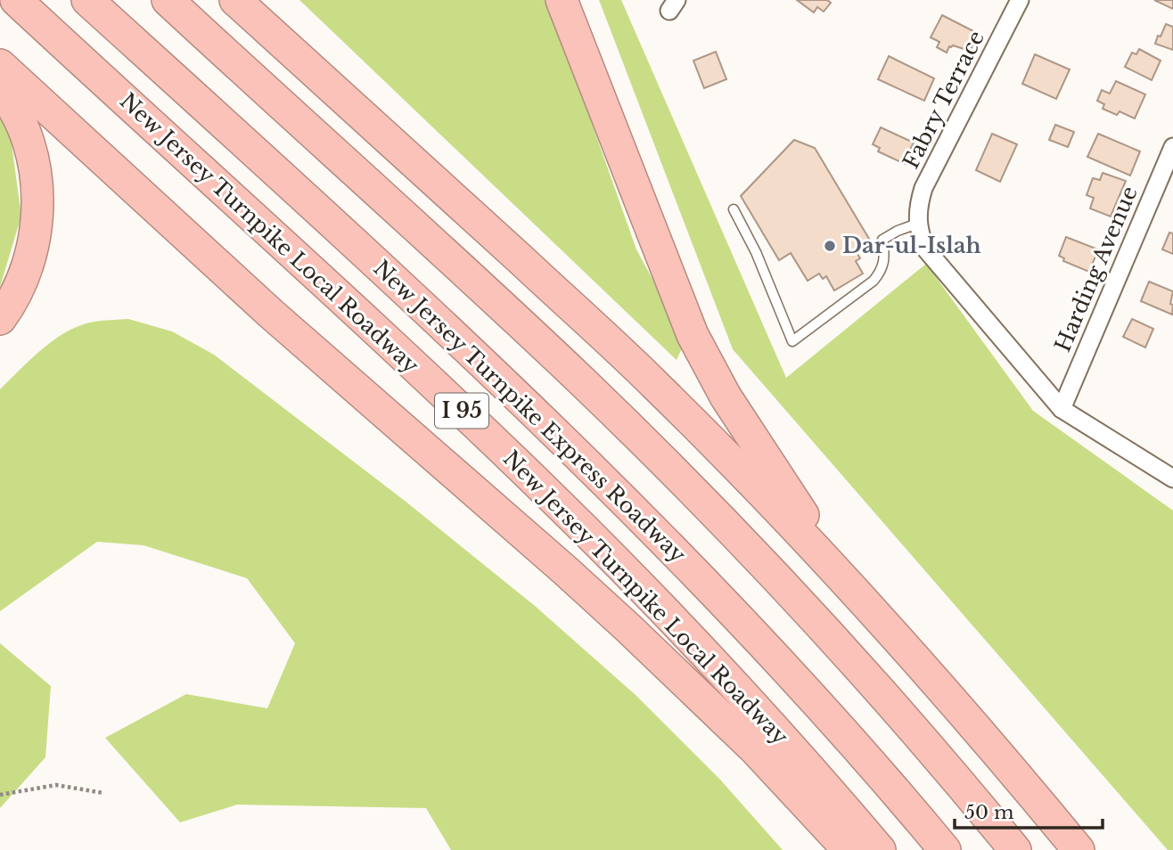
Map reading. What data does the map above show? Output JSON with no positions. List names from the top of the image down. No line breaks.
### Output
{"streets":{"highway":["New Jersey Turnpike Local Roadway","I 95","New Jersey Turnpike Express Roadway"],"street":["Fabry Terrace","Harding Avenue"]},"places":["Dar-ul-Islah"],"scale_bar":"50 m"}
